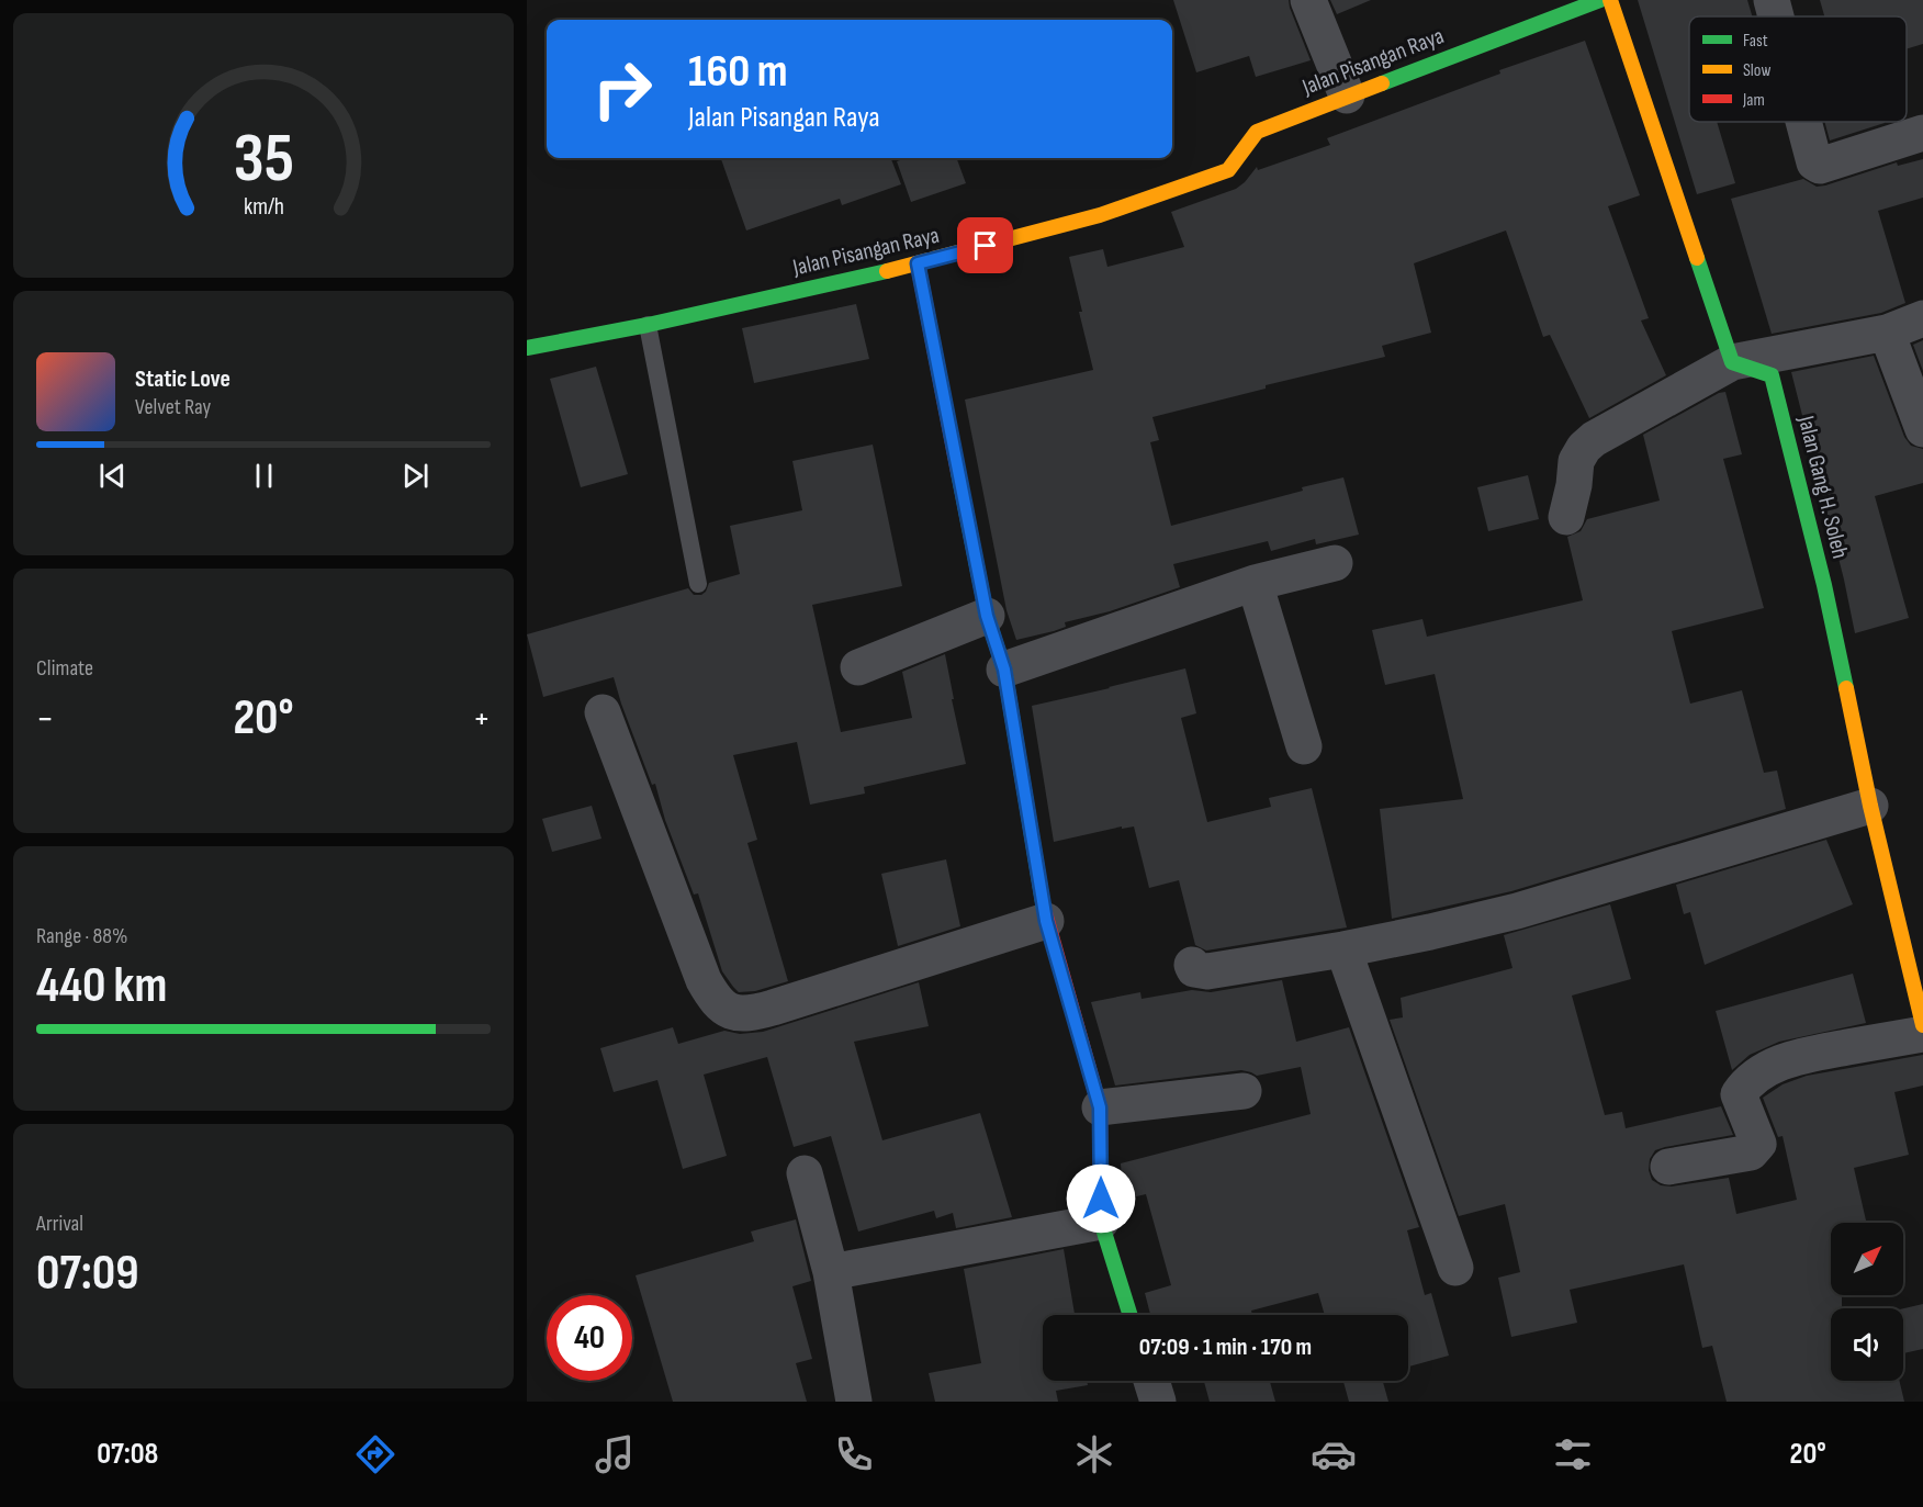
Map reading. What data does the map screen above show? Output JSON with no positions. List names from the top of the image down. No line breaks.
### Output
{"streets":{"street":["Jalan Pisangan Raya","Jalan Gang H. Soleh"]},"legend":["Fast","Slow","Jam"],"north":"top right","page":{"turn":["160 m","Jalan Pisangan Raya"],"song":["Static Love","Velvet Ray"],"tile":["Climate",["Range · 88%","440 km"],["Arrival","07:09"]],"heat":["−","20°","+"],"limit":"40","trip":"07:09 · 1 min · 170 m","tabs":["07:08","20°"],"gauge":["35","km/h"]}}
